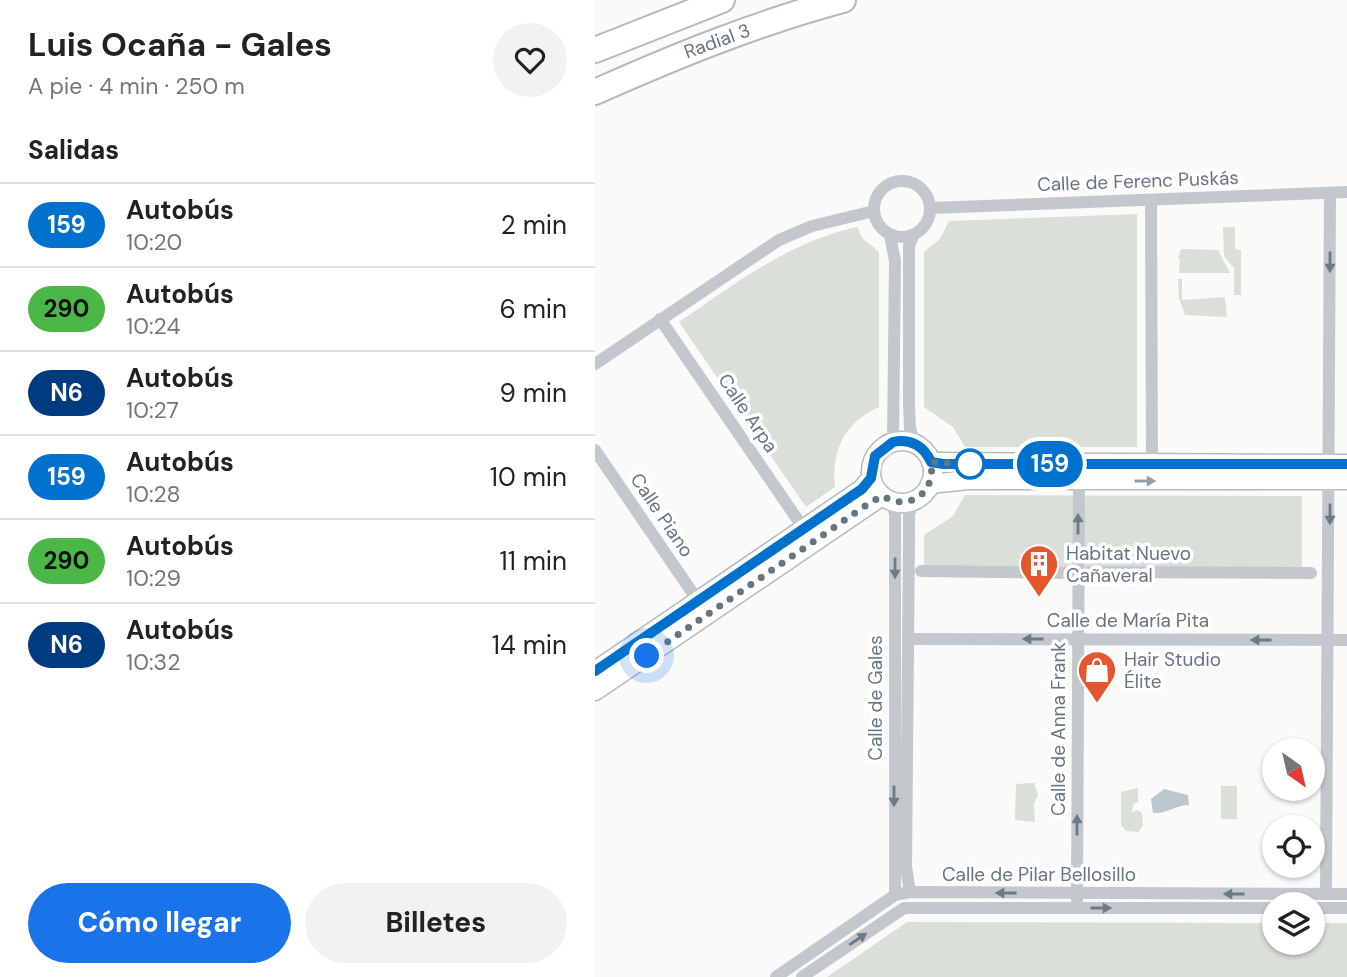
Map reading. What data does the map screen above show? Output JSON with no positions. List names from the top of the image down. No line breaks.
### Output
{"streets":{"highway":["Radial 3"],"street":["Calle de Ferenc Puskás","Calle Arpa","Calle Piano","Calle de María Pita","Calle de Gales","Calle de Anna Frank","Calle de Pilar Bellosillo"]},"crossings":[["Calle de María Pita","Calle de Gales"],["Calle de María Pita","Calle de Anna Frank"],["Calle de Gales","Calle de Pilar Bellosillo"],["Calle de Anna Frank","Calle de Pilar Bellosillo"]],"one_way":["Calle de Anna Frank"],"places":{"building":["Habitat Nuevo Cañaveral"],"shop":["Hair Studio Élite"]},"lines":["bus line 159"],"north":"bottom right","page":{"heading":[["Luis Ocaña - Gales","A pie · 4 min · 250 m"],"Salidas"],"on_map":"159","list":[{"mark":"159","name":"Autobús","note":"10:20","value":"2 min"},{"mark":"290","name":"Autobús","note":"10:24","value":"6 min"},{"mark":"N6","name":"Autobús","note":"10:27","value":"9 min"},{"mark":"159","name":"Autobús","note":"10:28","value":"10 min"},{"mark":"290","name":"Autobús","note":"10:29","value":"11 min"},{"mark":"N6","name":"Autobús","note":"10:32","value":"14 min"}],"buttons":["Cómo llegar","Billetes"]}}
